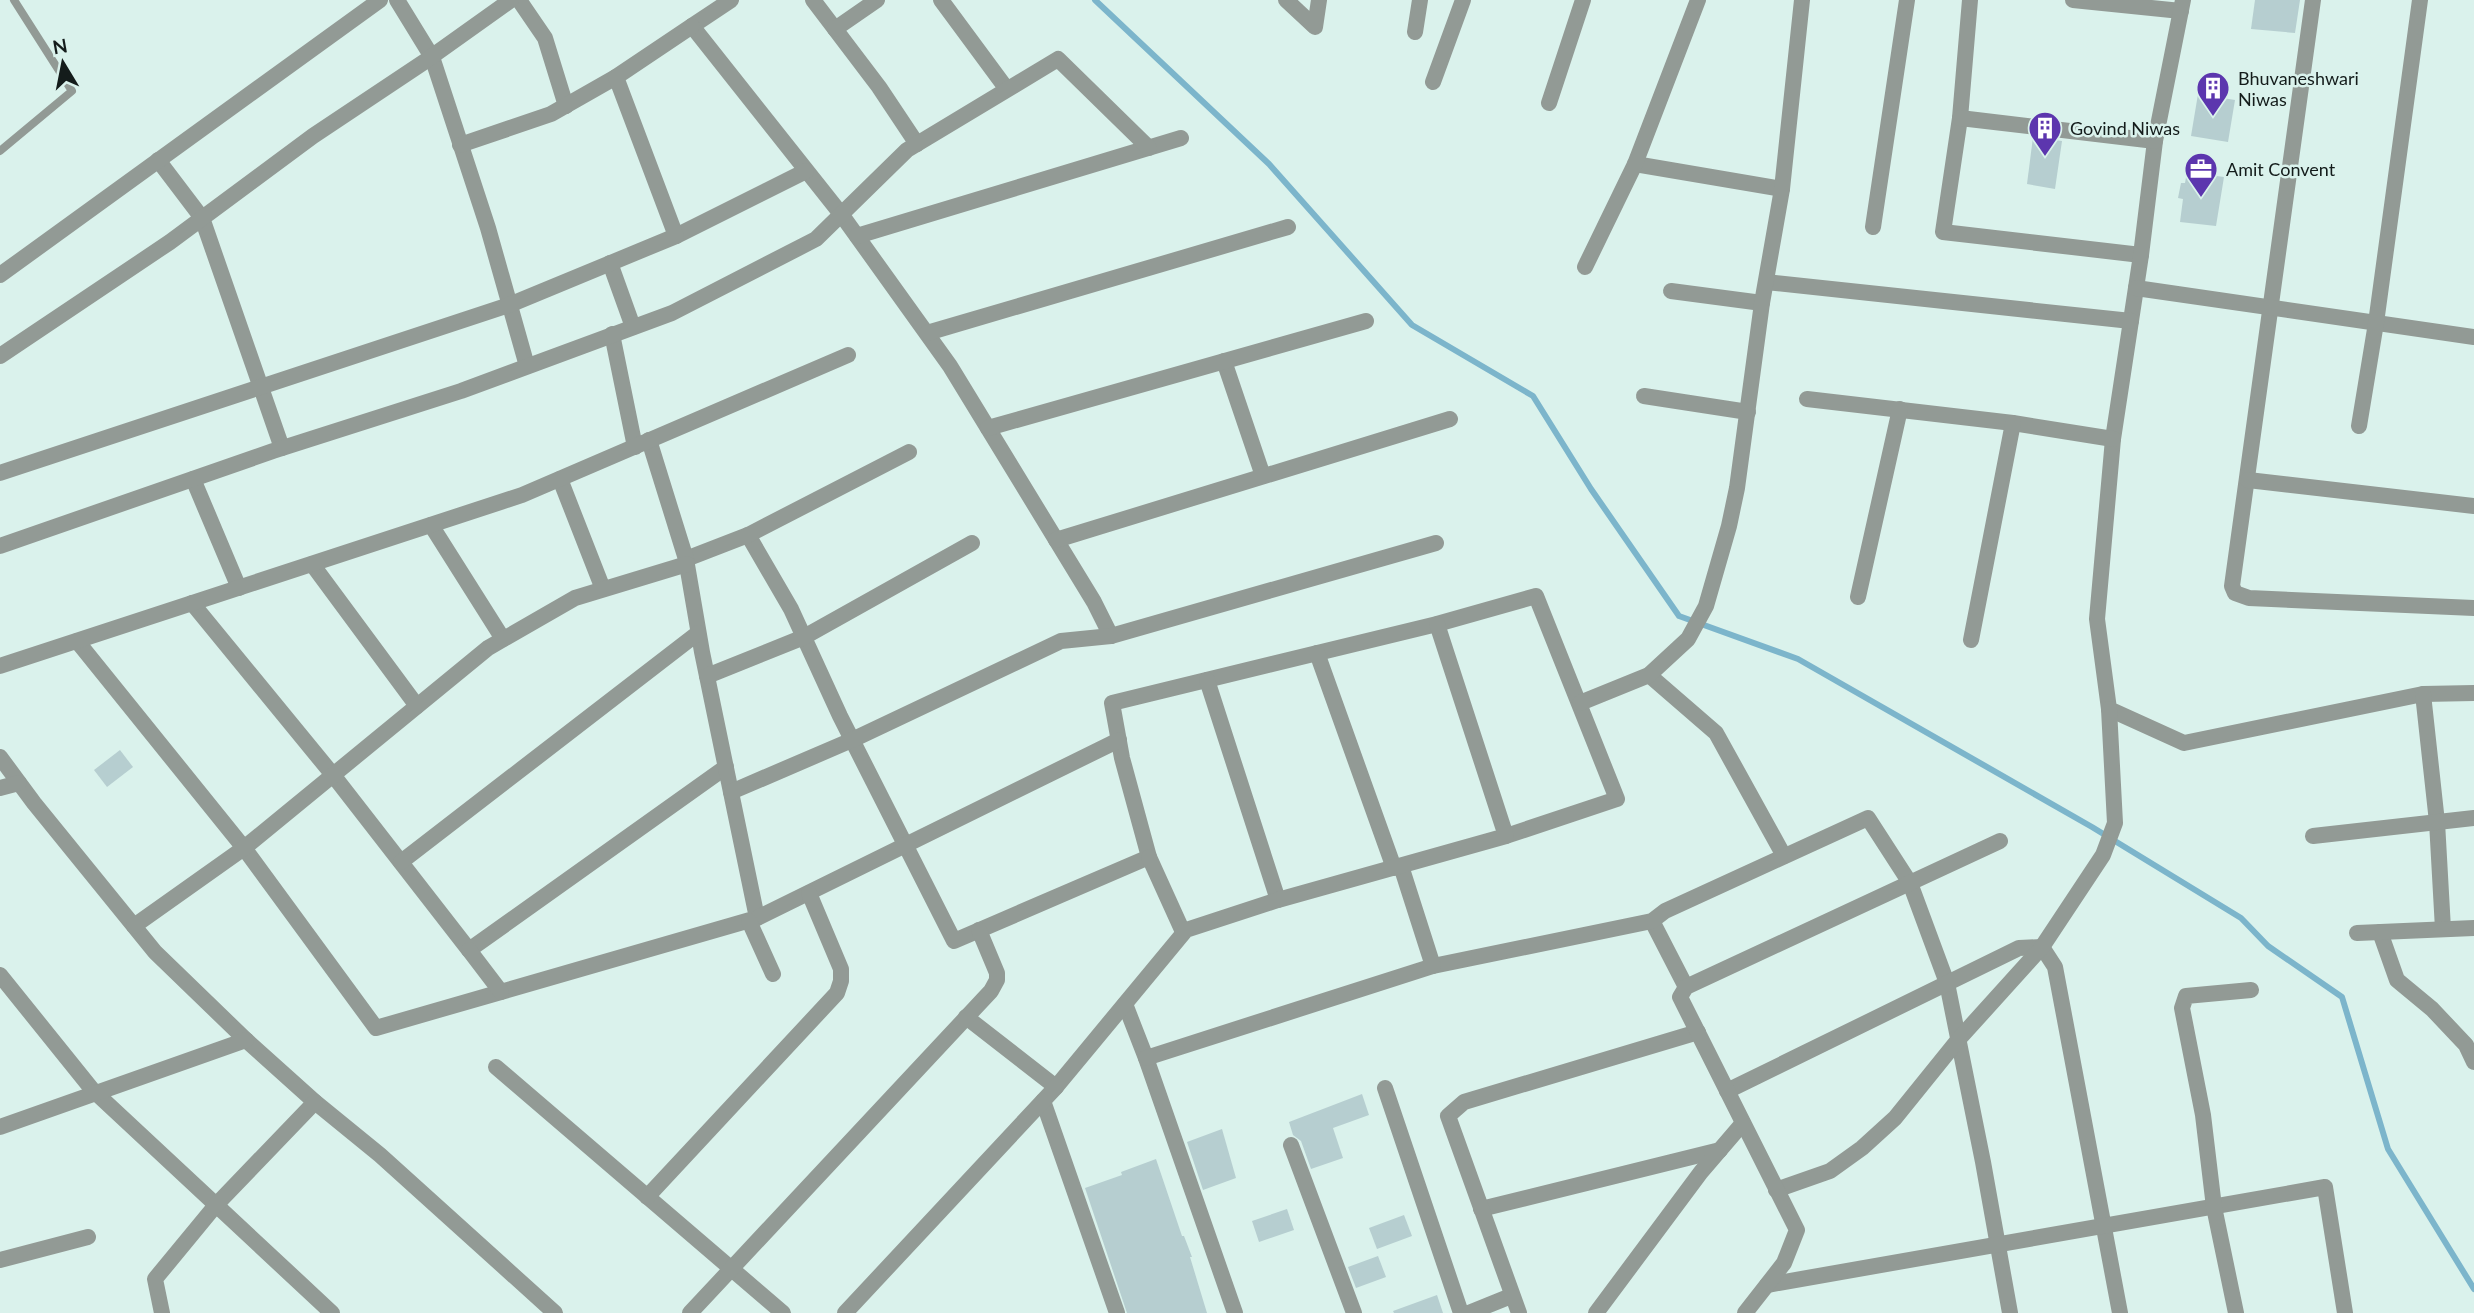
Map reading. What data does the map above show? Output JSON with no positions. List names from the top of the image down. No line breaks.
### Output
{"places":{"building":["Bhuvaneshwari Niwas","Govind Niwas"],"office":["Amit Convent"]},"north":"top"}
